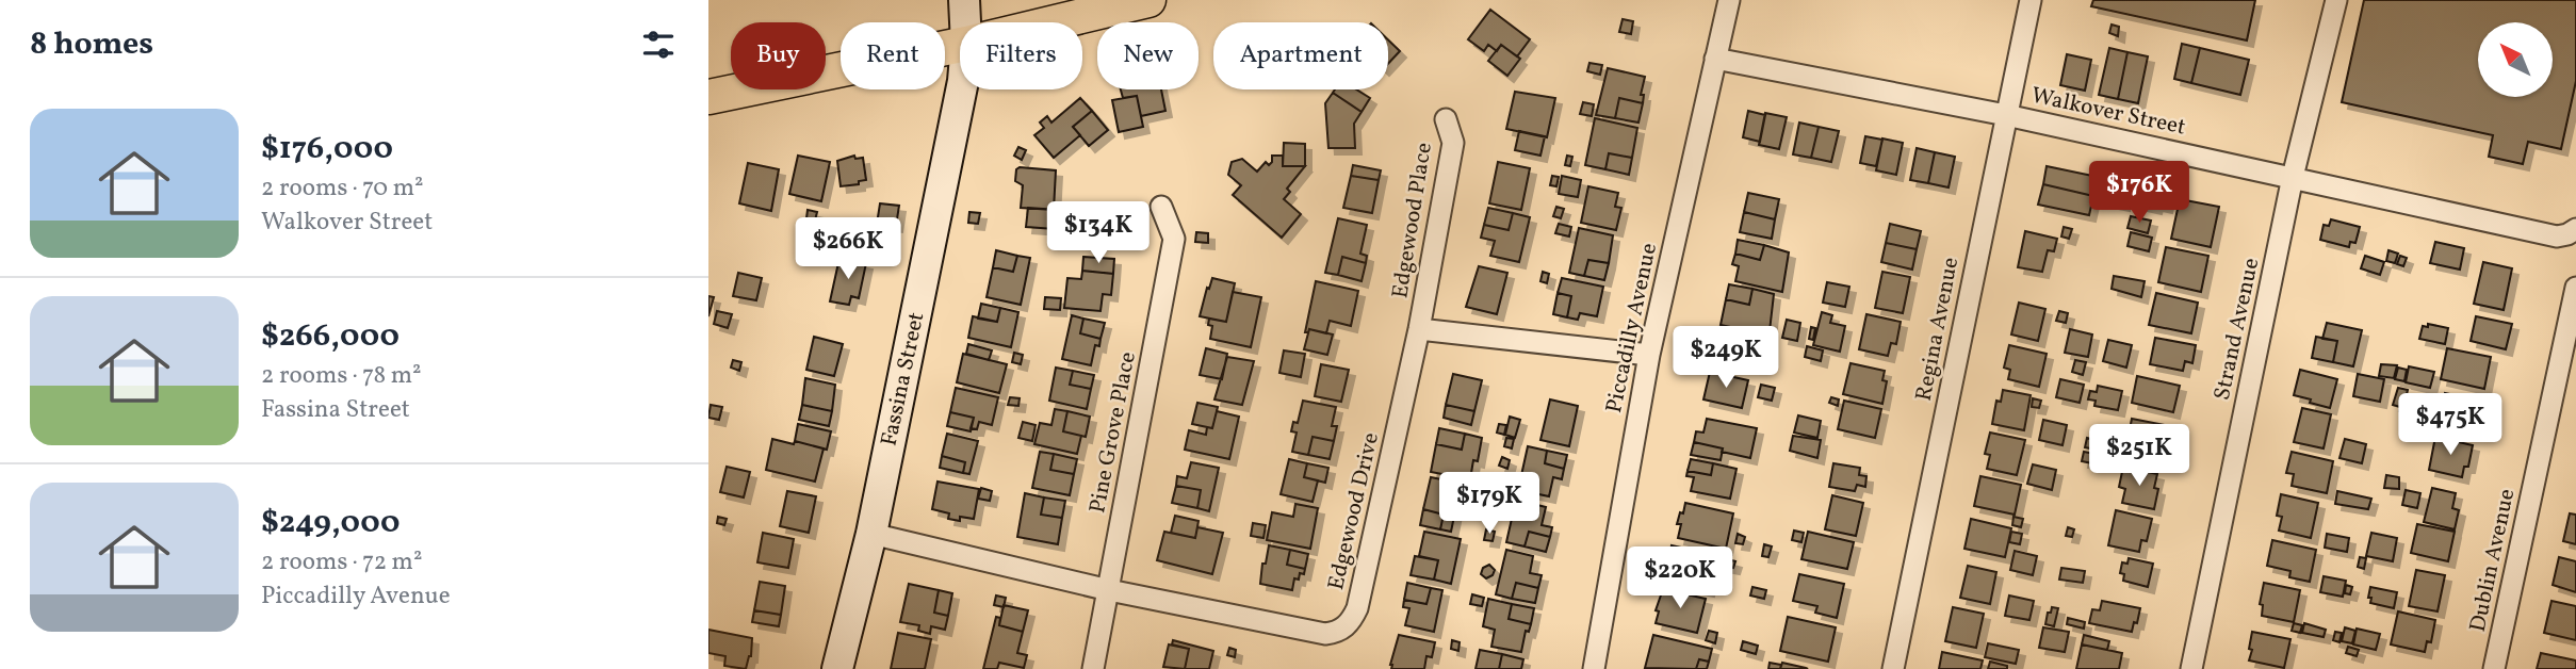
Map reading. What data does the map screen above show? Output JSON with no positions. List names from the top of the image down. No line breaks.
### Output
{"streets":{"street":["Walkover Street","Edgewood Place","Piccadilly Avenue","Regina Avenue","Strand Avenue","Fassina Street","Pine Grove Place","Edgewood Drive","Dublin Avenue"]},"crossings":[["Walkover Street","Piccadilly Avenue"],["Walkover Street","Regina Avenue"],["Walkover Street","Strand Avenue"],["Edgewood Place","Edgewood Drive"],["Fassina Street","Edgewood Drive"],["Pine Grove Place","Edgewood Drive"]],"north":"top left","page":{"heading":"8 homes","chip":["Buy","Rent","Filters","New","Apartment"],"list":[{"name":"$176,000","note":"2 rooms · 70 m² · Walkover Street"},{"name":"$266,000","note":"2 rooms · 78 m² · Fassina Street"},{"name":"$249,000","note":"2 rooms · 72 m² · Piccadilly Avenue"}],"price":["$176K","$134K","$266K","$249K","$475K","$251K","$179K","$220K"]}}
